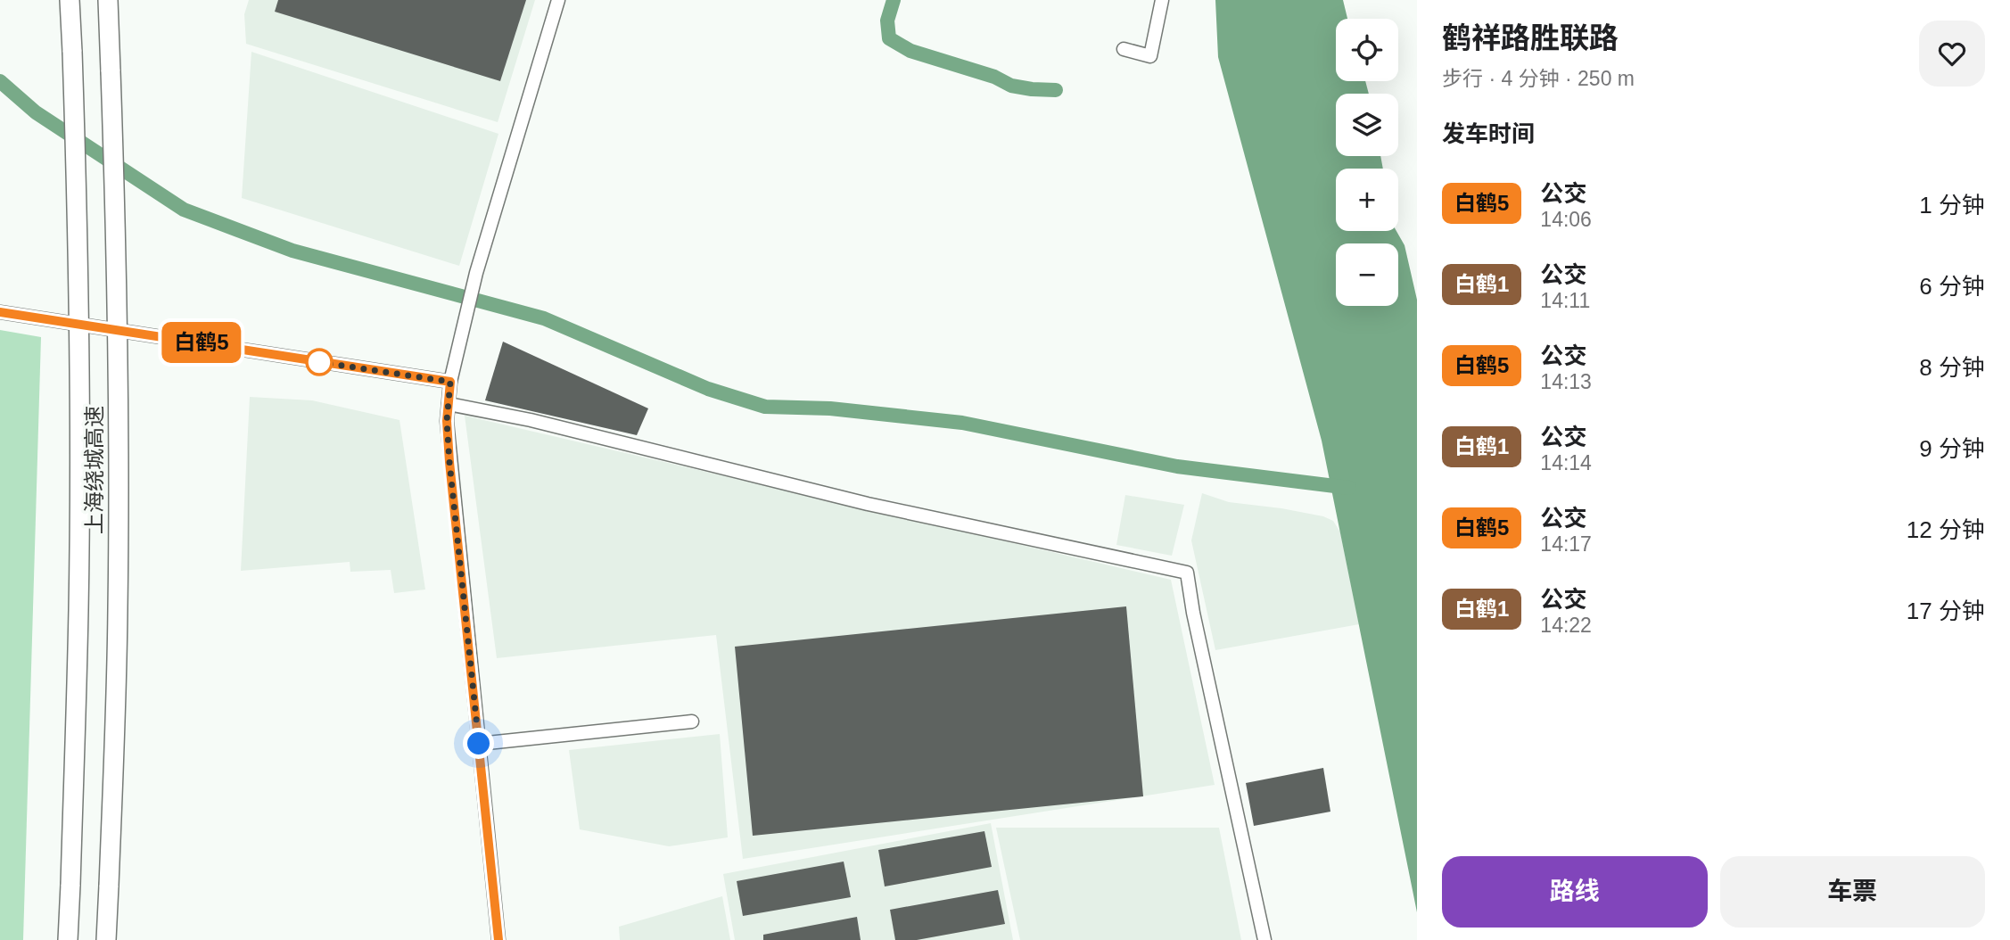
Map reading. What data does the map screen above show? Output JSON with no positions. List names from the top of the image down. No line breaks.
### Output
{"streets":{"highway":["上海绕城高速"]},"lines":["bus line 白鹤5"],"page":{"on_map":"白鹤5","heading":[["鹤祥路胜联路","步行 · 4 分钟 · 250 m"],"发车时间"],"map_buttons":["+","−"],"list":[{"mark":"白鹤5","name":"公交","note":"14:06","value":"1 分钟"},{"mark":"白鹤1","name":"公交","note":"14:11","value":"6 分钟"},{"mark":"白鹤5","name":"公交","note":"14:13","value":"8 分钟"},{"mark":"白鹤1","name":"公交","note":"14:14","value":"9 分钟"},{"mark":"白鹤5","name":"公交","note":"14:17","value":"12 分钟"},{"mark":"白鹤1","name":"公交","note":"14:22","value":"17 分钟"}],"buttons":["路线","车票"]}}
